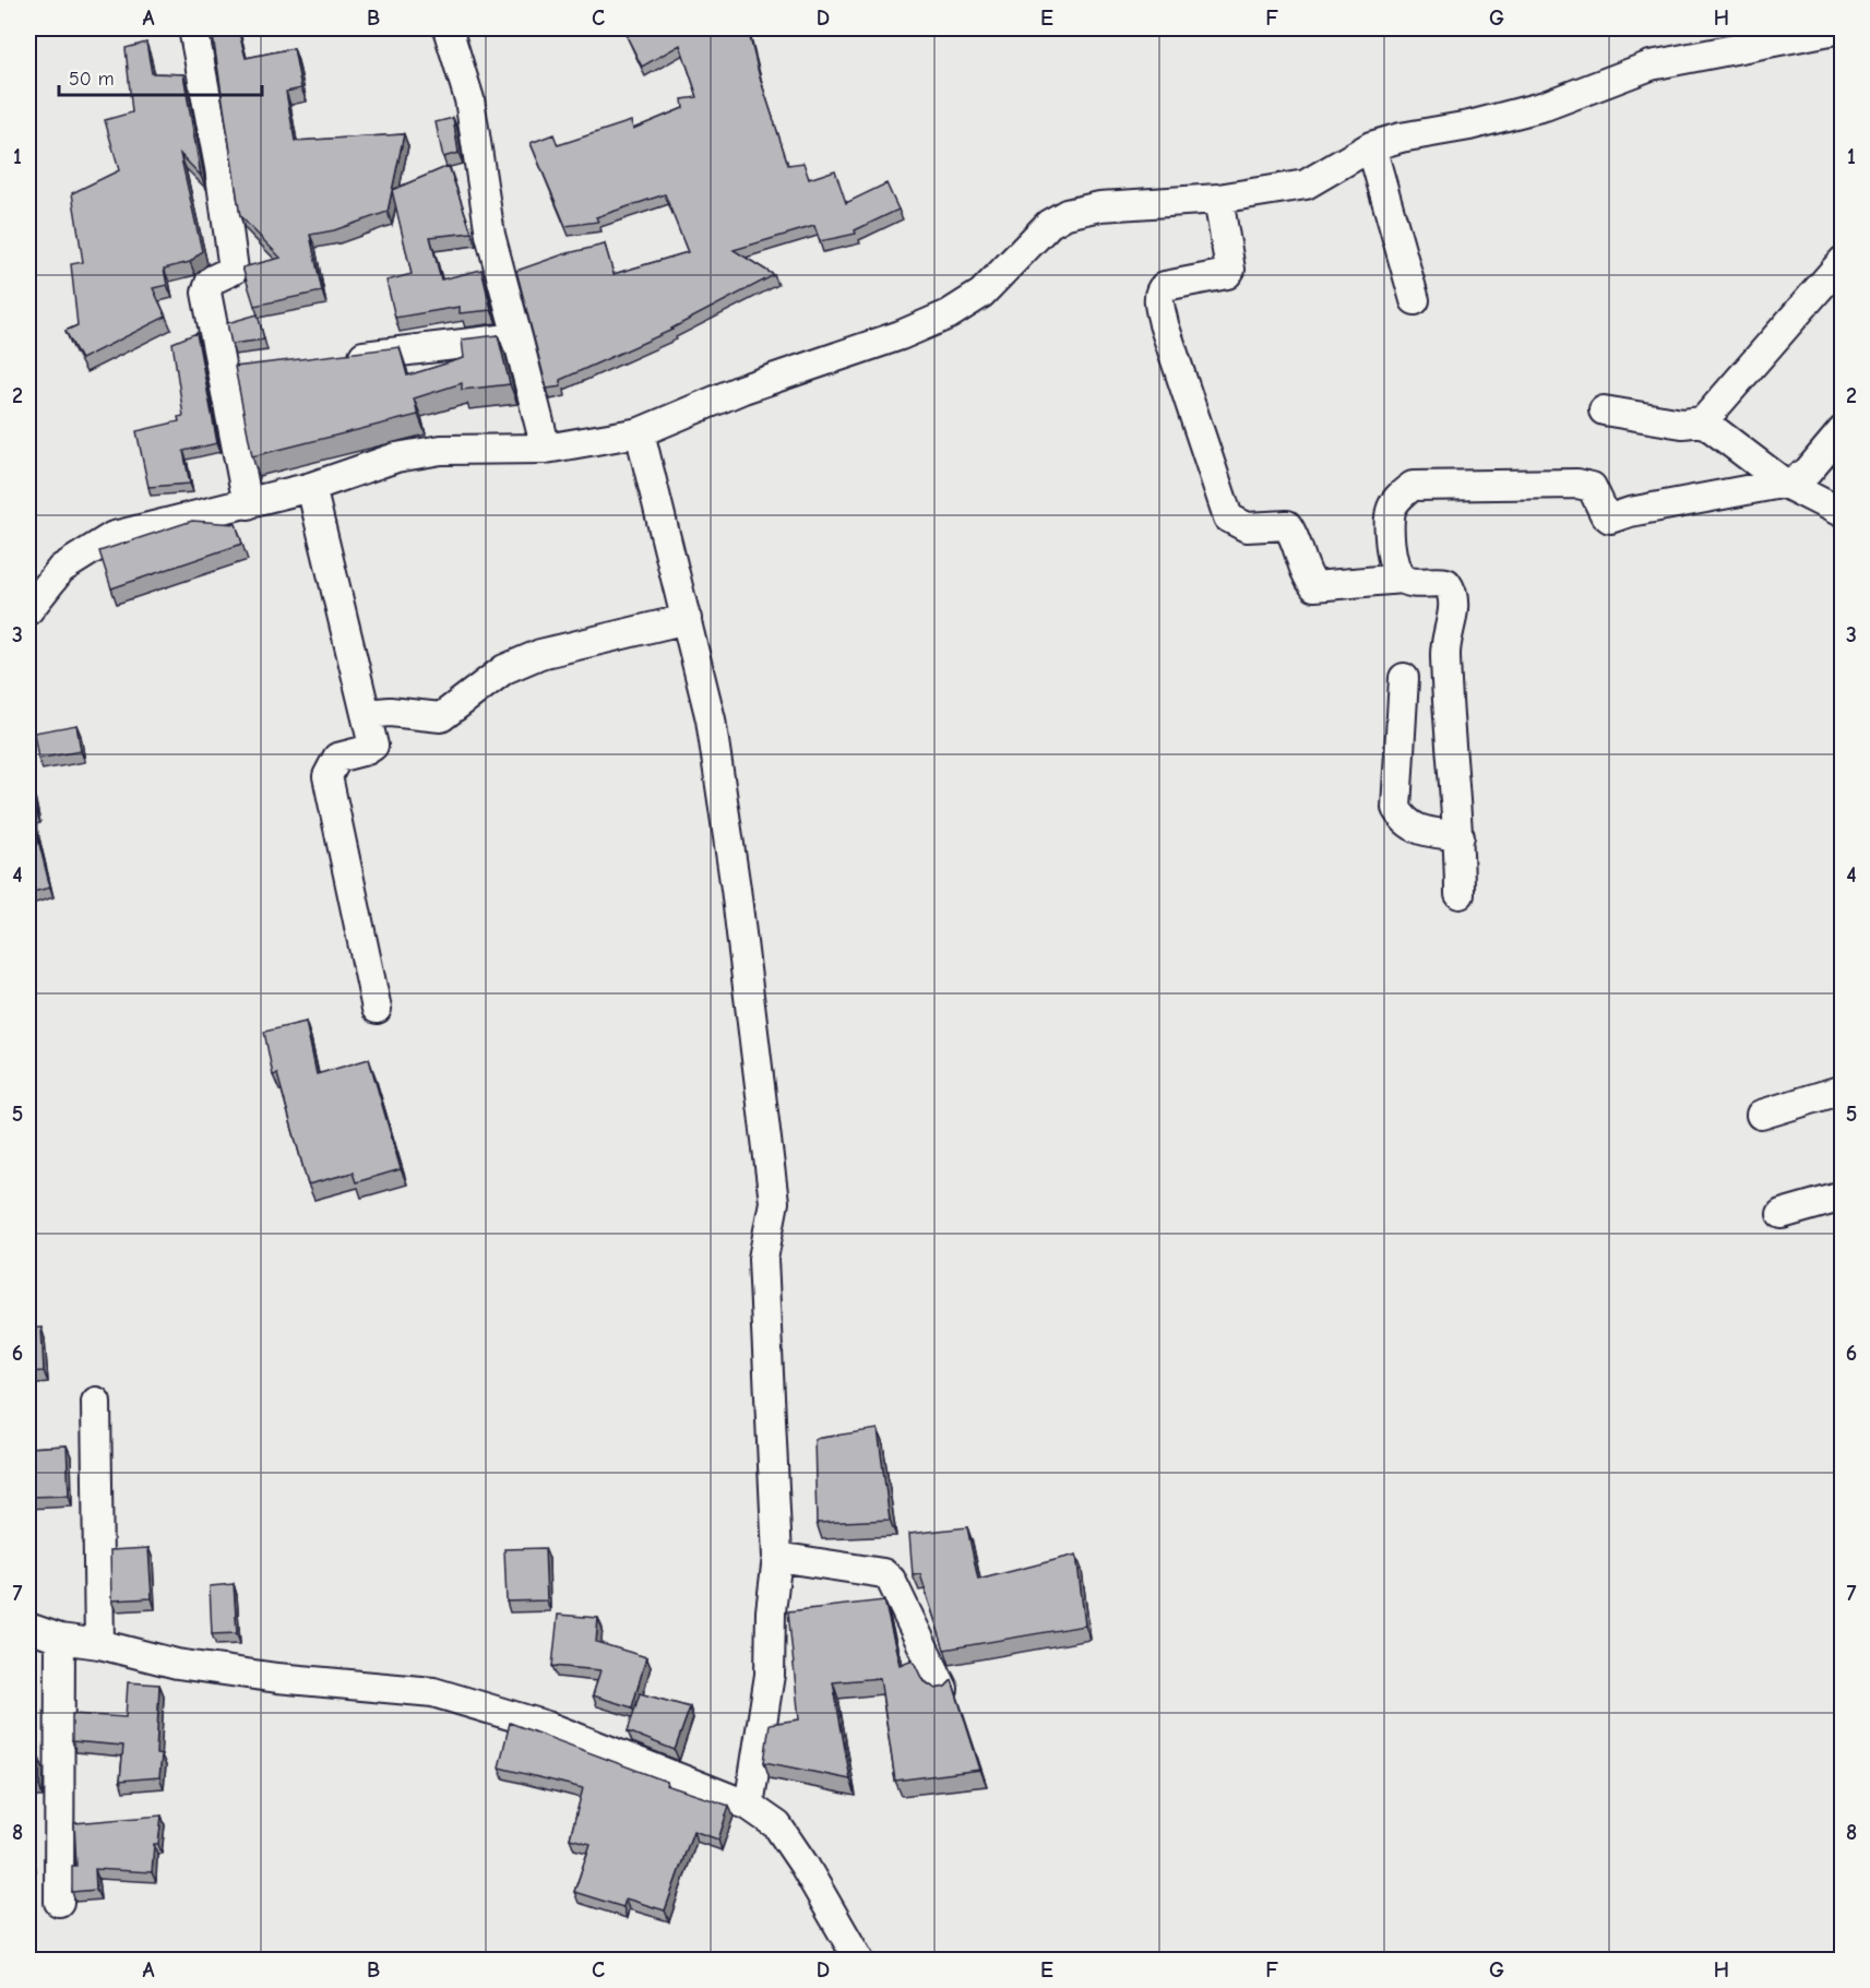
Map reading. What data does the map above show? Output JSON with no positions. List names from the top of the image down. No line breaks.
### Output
{"scale_bar":"50 m","grid":{"columns":["A","B","C","D","E","F","G","H"],"rows":["1","2","3","4","5","6","7","8"]}}
